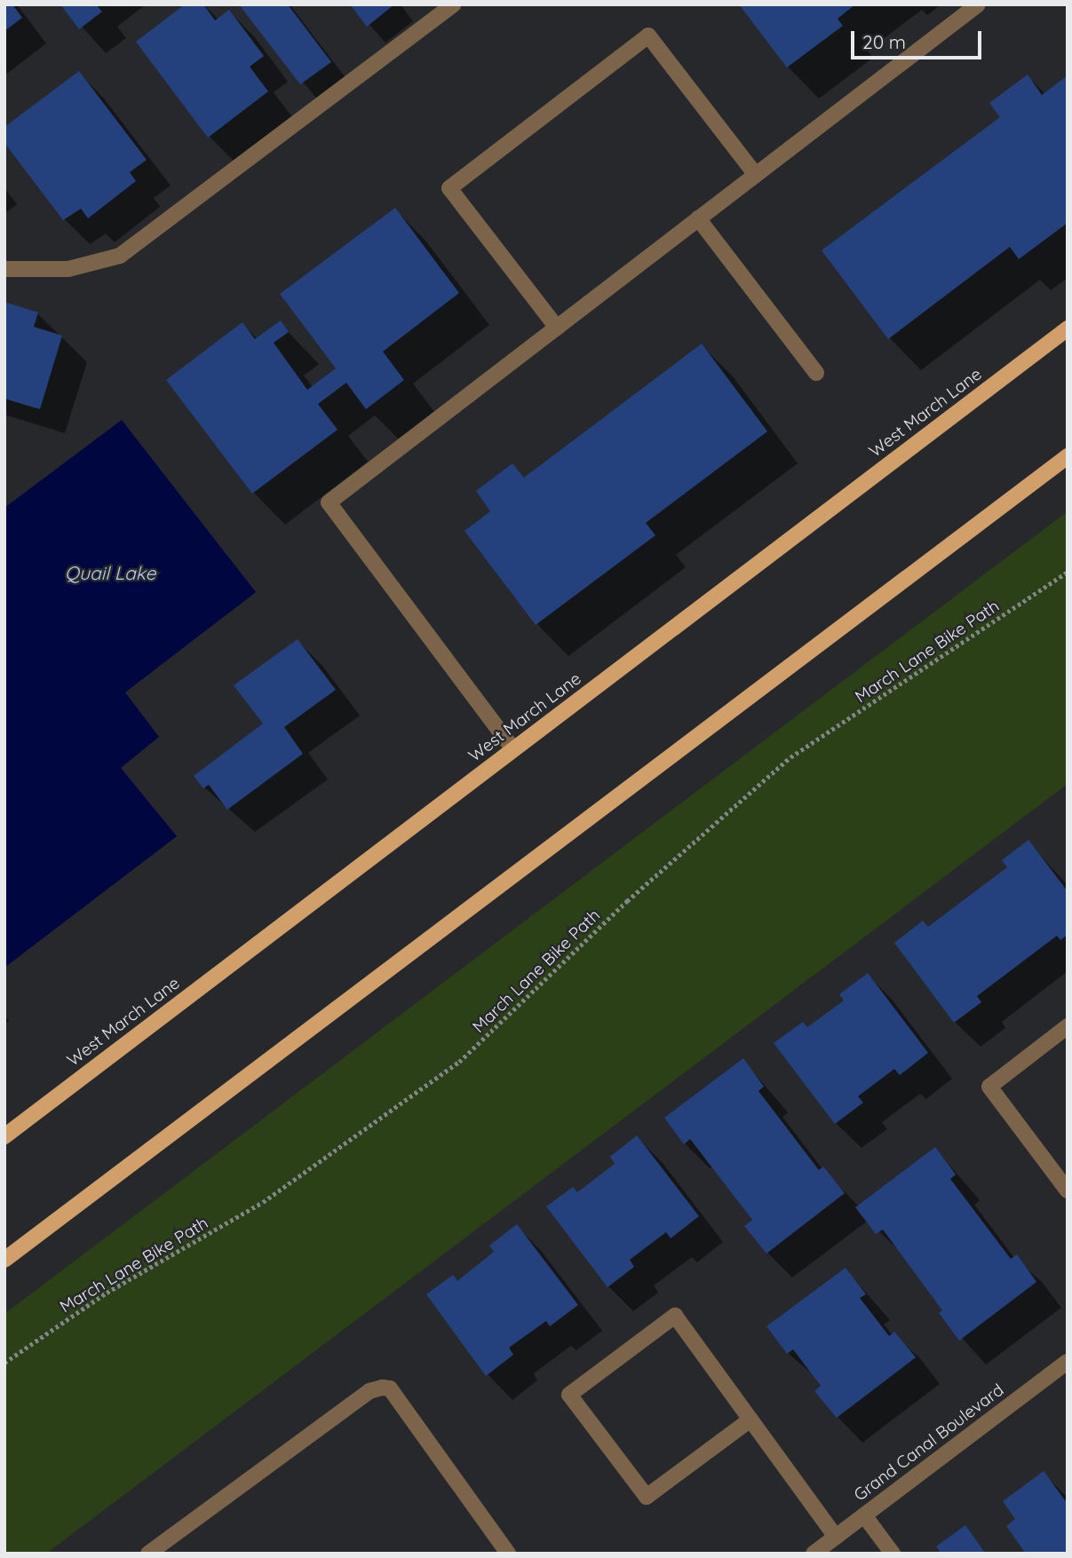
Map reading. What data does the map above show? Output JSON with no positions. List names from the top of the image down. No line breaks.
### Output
{"streets":{"main road":["West March Lane"],"street":["Grand Canal Boulevard"],"path":["March Lane Bike Path"]},"water":["Quail Lake"],"scale_bar":"20 m"}
